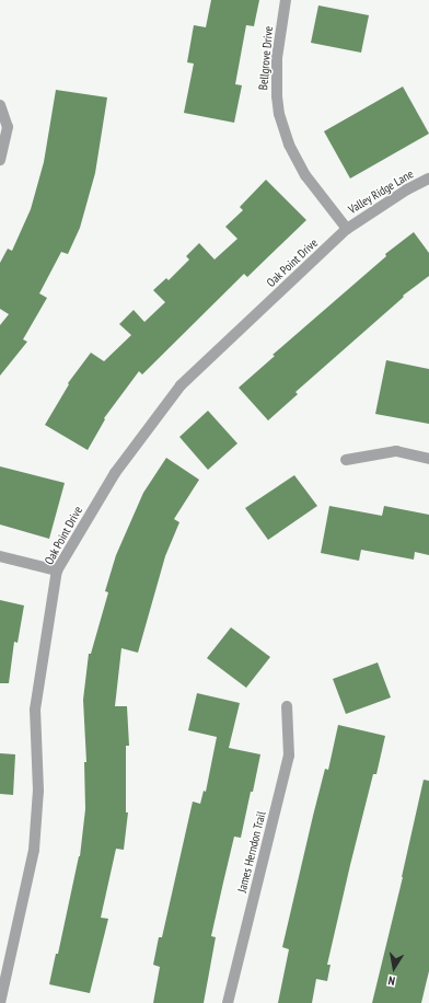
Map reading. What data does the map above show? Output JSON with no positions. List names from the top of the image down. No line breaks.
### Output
{"streets":{"street":["Bellgrove Drive","Valley Ridge Lane","Oak Point Drive","James Herndon Trail"]},"crossings":[["Bellgrove Drive","Valley Ridge Lane"],["Bellgrove Drive","Oak Point Drive"],["Valley Ridge Lane","Oak Point Drive"]],"north":"bottom"}
